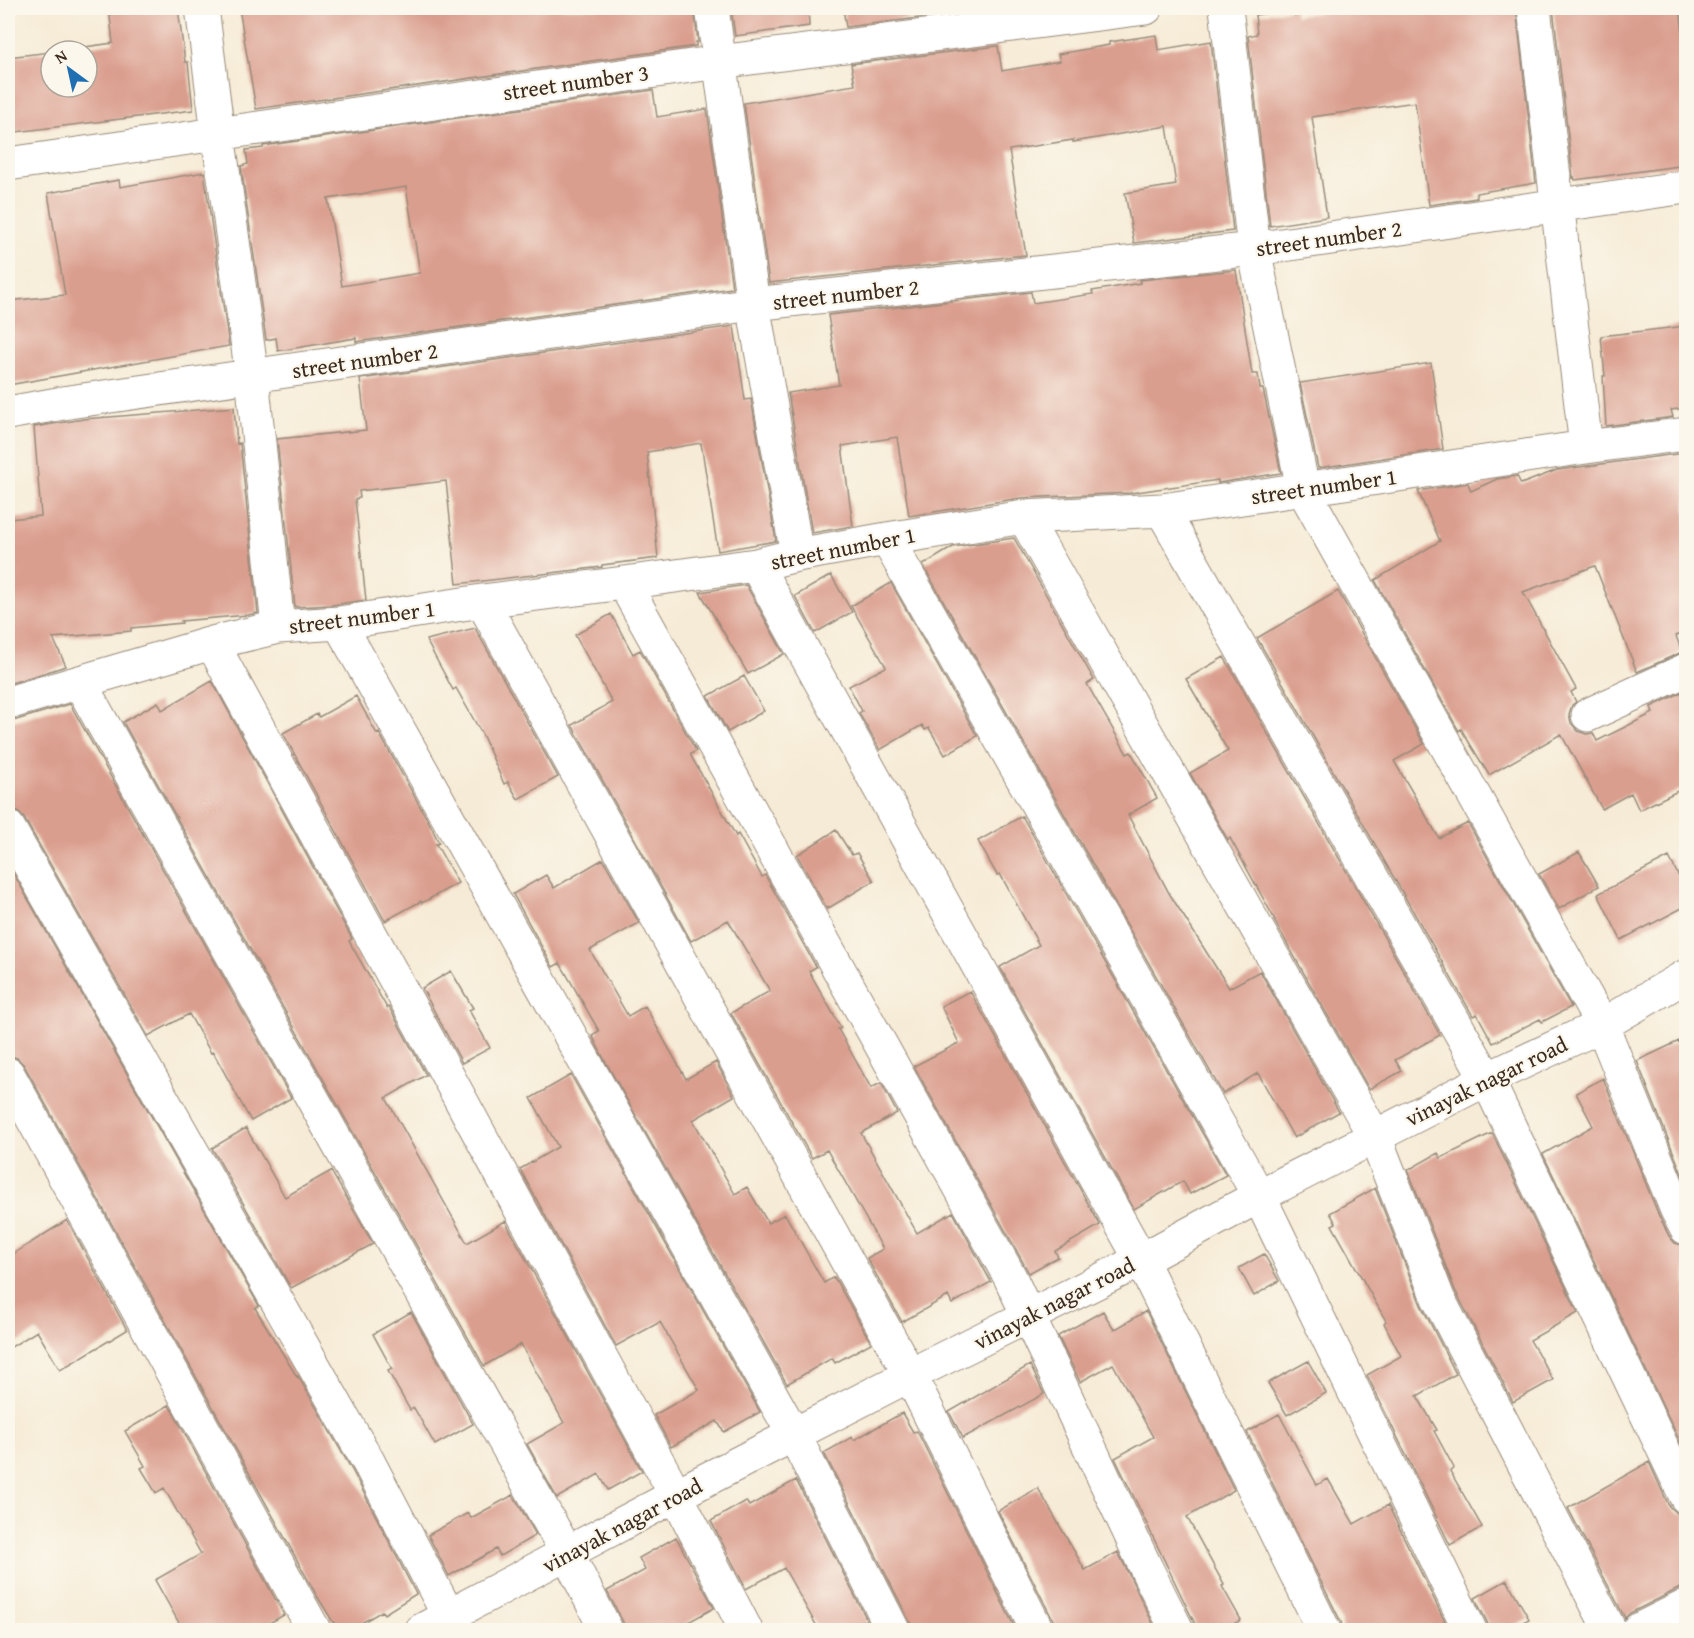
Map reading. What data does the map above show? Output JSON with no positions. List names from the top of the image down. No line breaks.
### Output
{"streets":{"street":["street number 3","street number 2","street number 1","vinayak nagar road"]},"north":"top left"}
